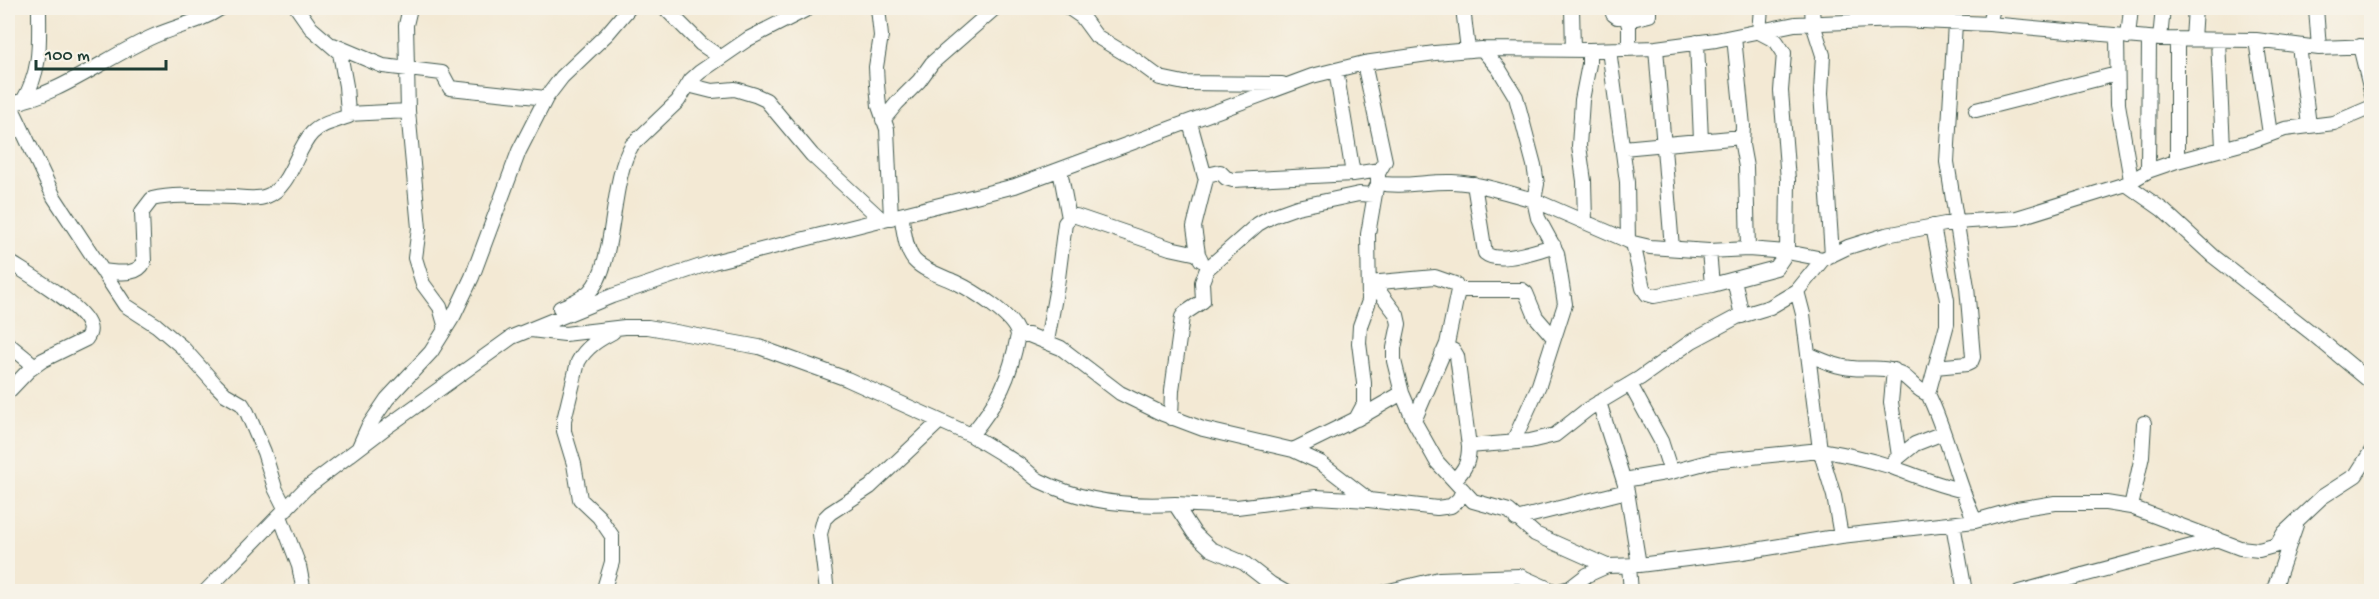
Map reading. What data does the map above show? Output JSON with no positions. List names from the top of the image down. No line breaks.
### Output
{"scale_bar":"100 m"}
